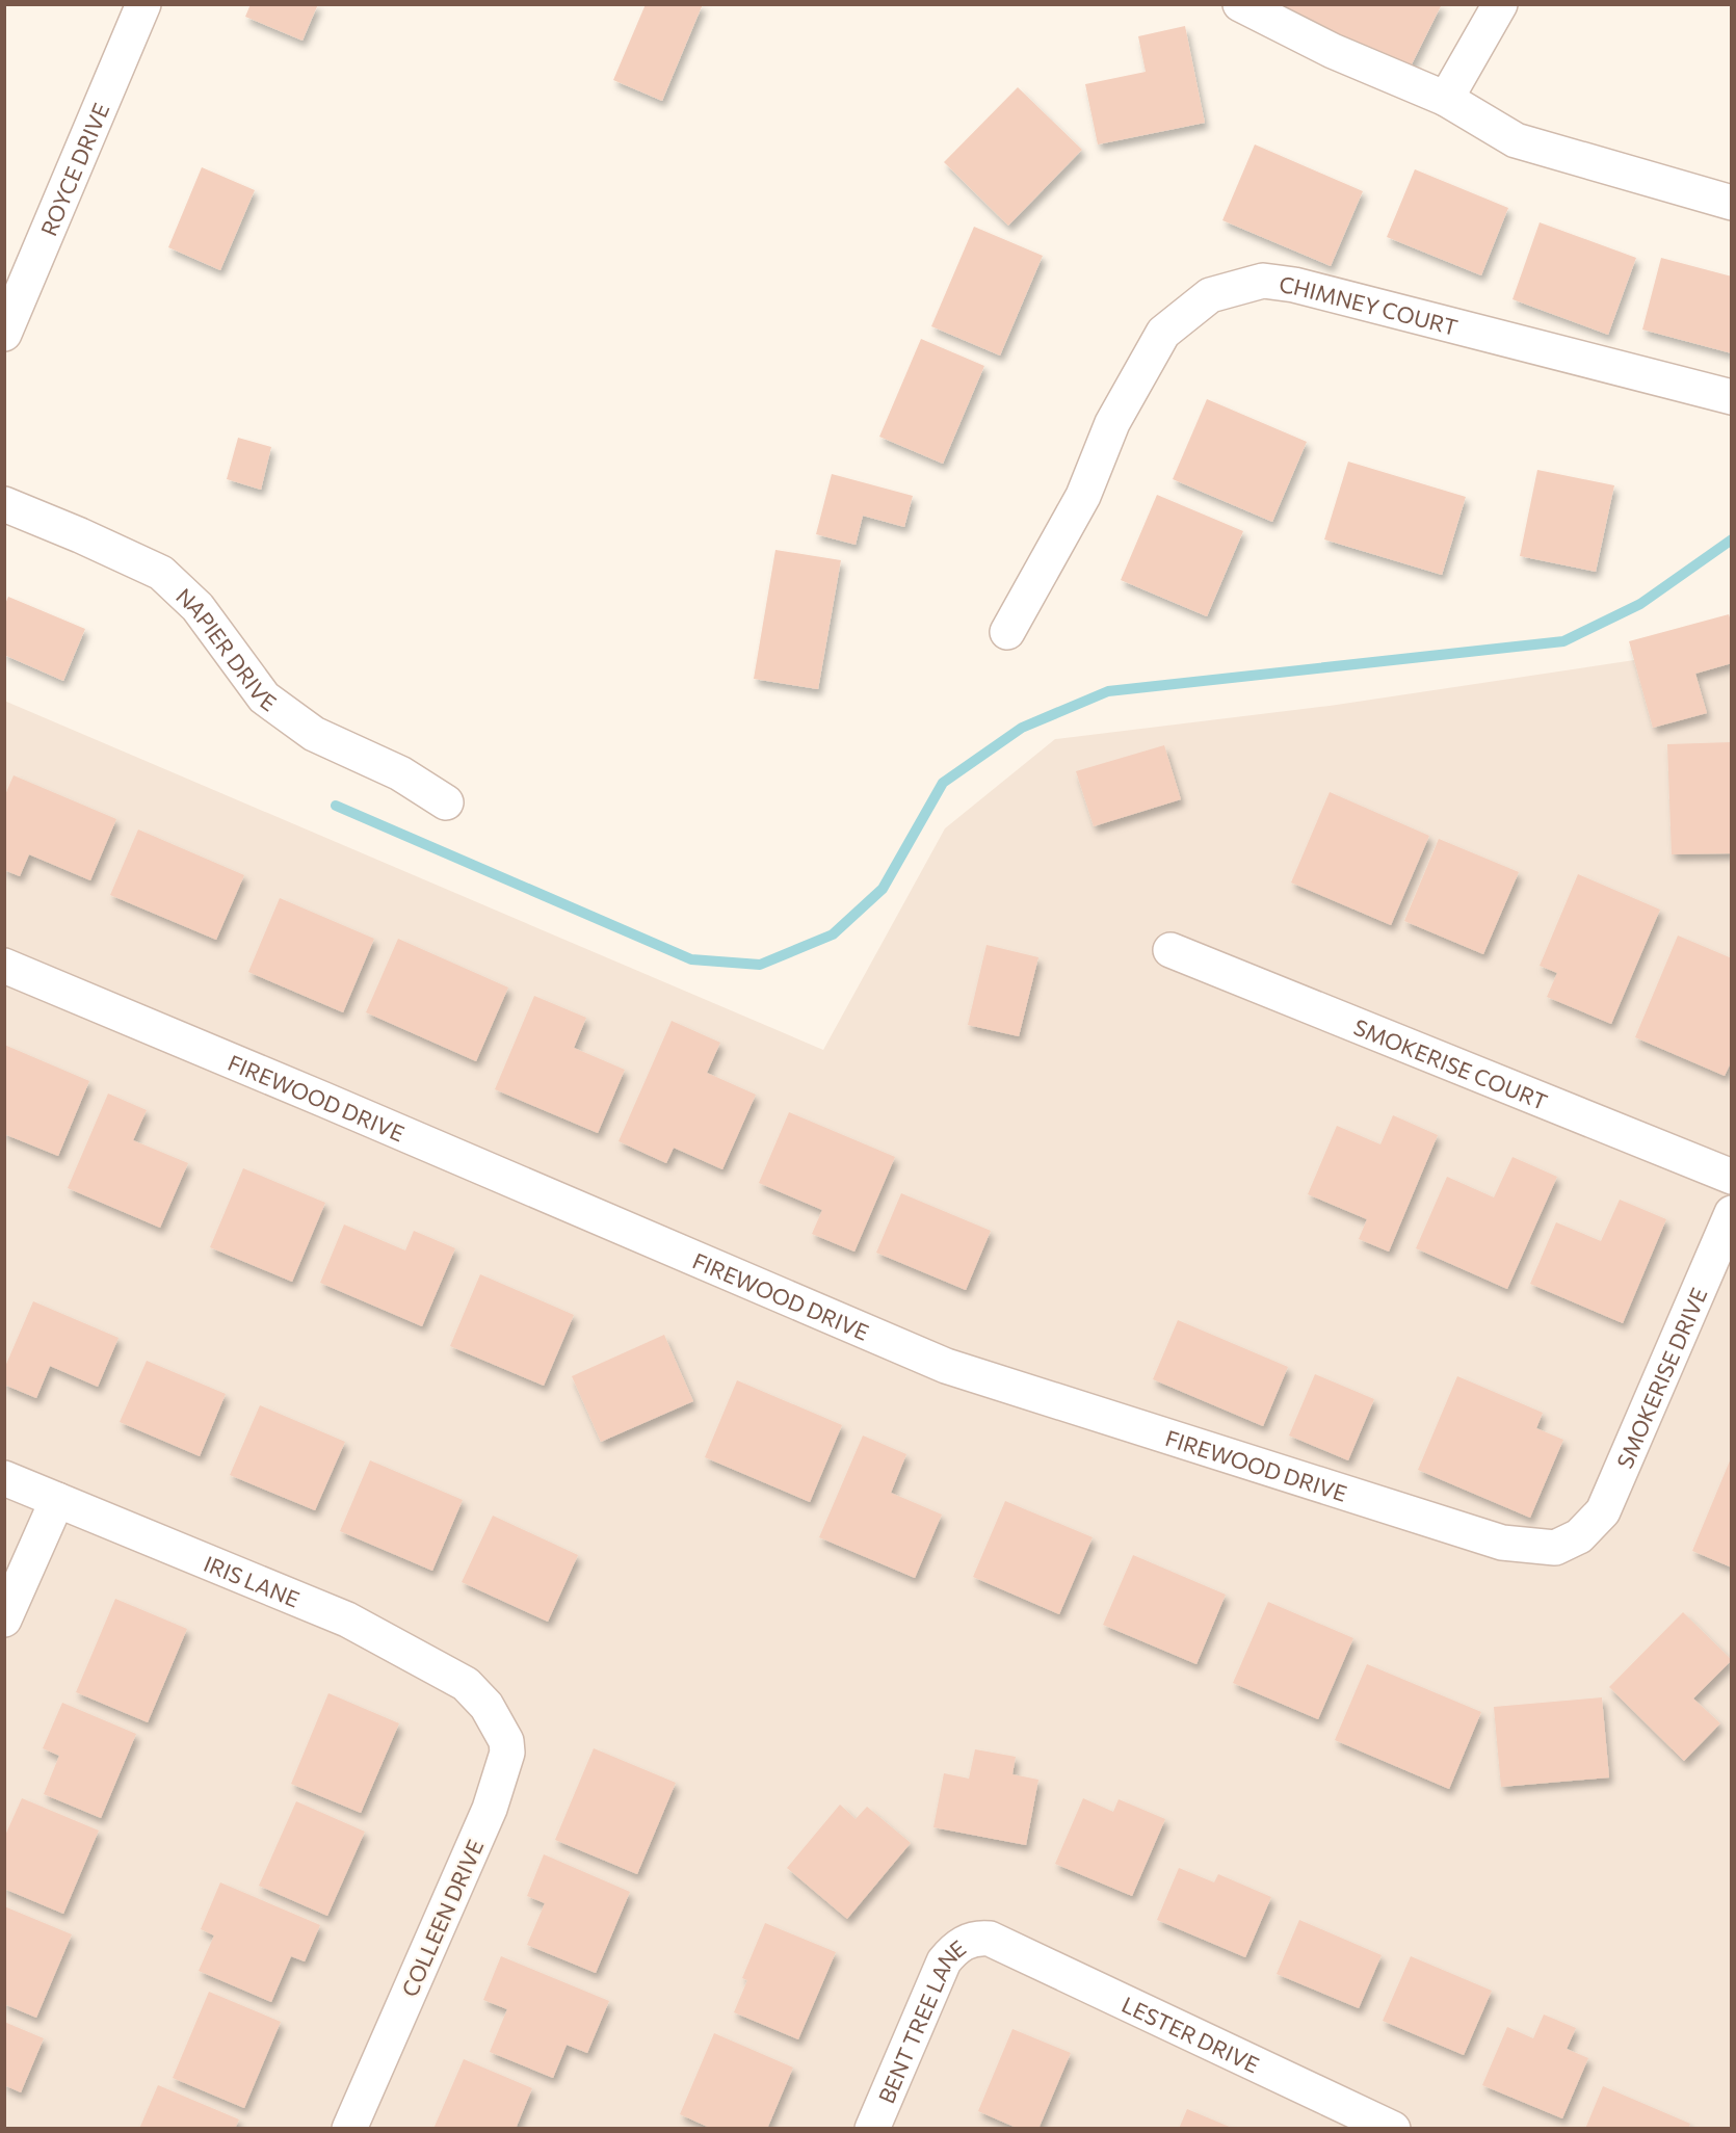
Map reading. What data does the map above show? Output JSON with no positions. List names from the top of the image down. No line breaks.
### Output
{"streets":{"street":["ROYCE DRIVE","CHIMNEY COURT","NAPIER DRIVE","SMOKERISE COURT","FIREWOOD DRIVE","SMOKERISE DRIVE","IRIS LANE","COLLEEN DRIVE","BENT TREE LANE","LESTER DRIVE"]},"crossings":[["FIREWOOD DRIVE","SMOKERISE DRIVE"],["IRIS LANE","COLLEEN DRIVE"],["BENT TREE LANE","LESTER DRIVE"]]}
